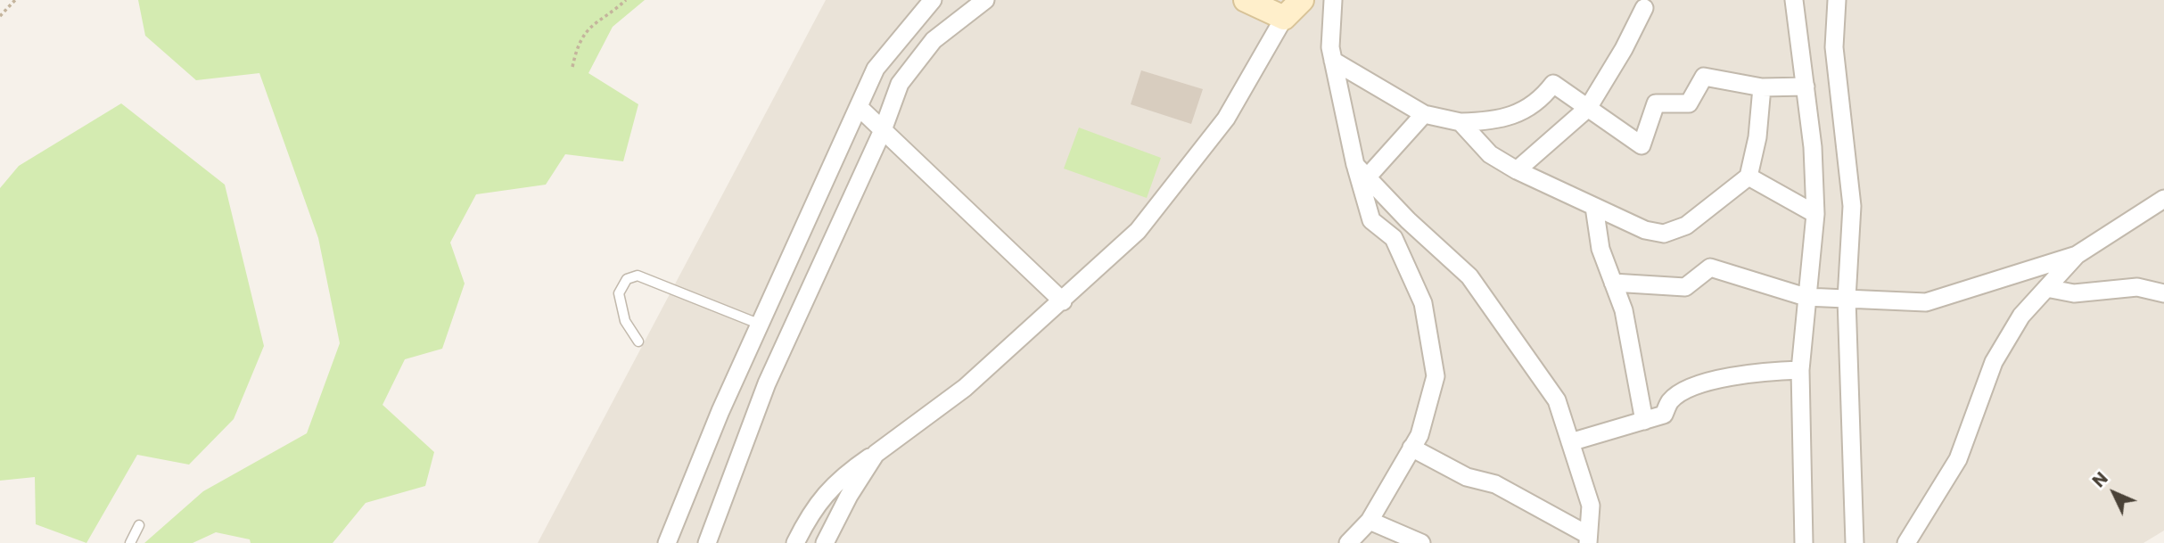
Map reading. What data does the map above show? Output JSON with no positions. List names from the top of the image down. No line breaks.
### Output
{"north":"top left"}
